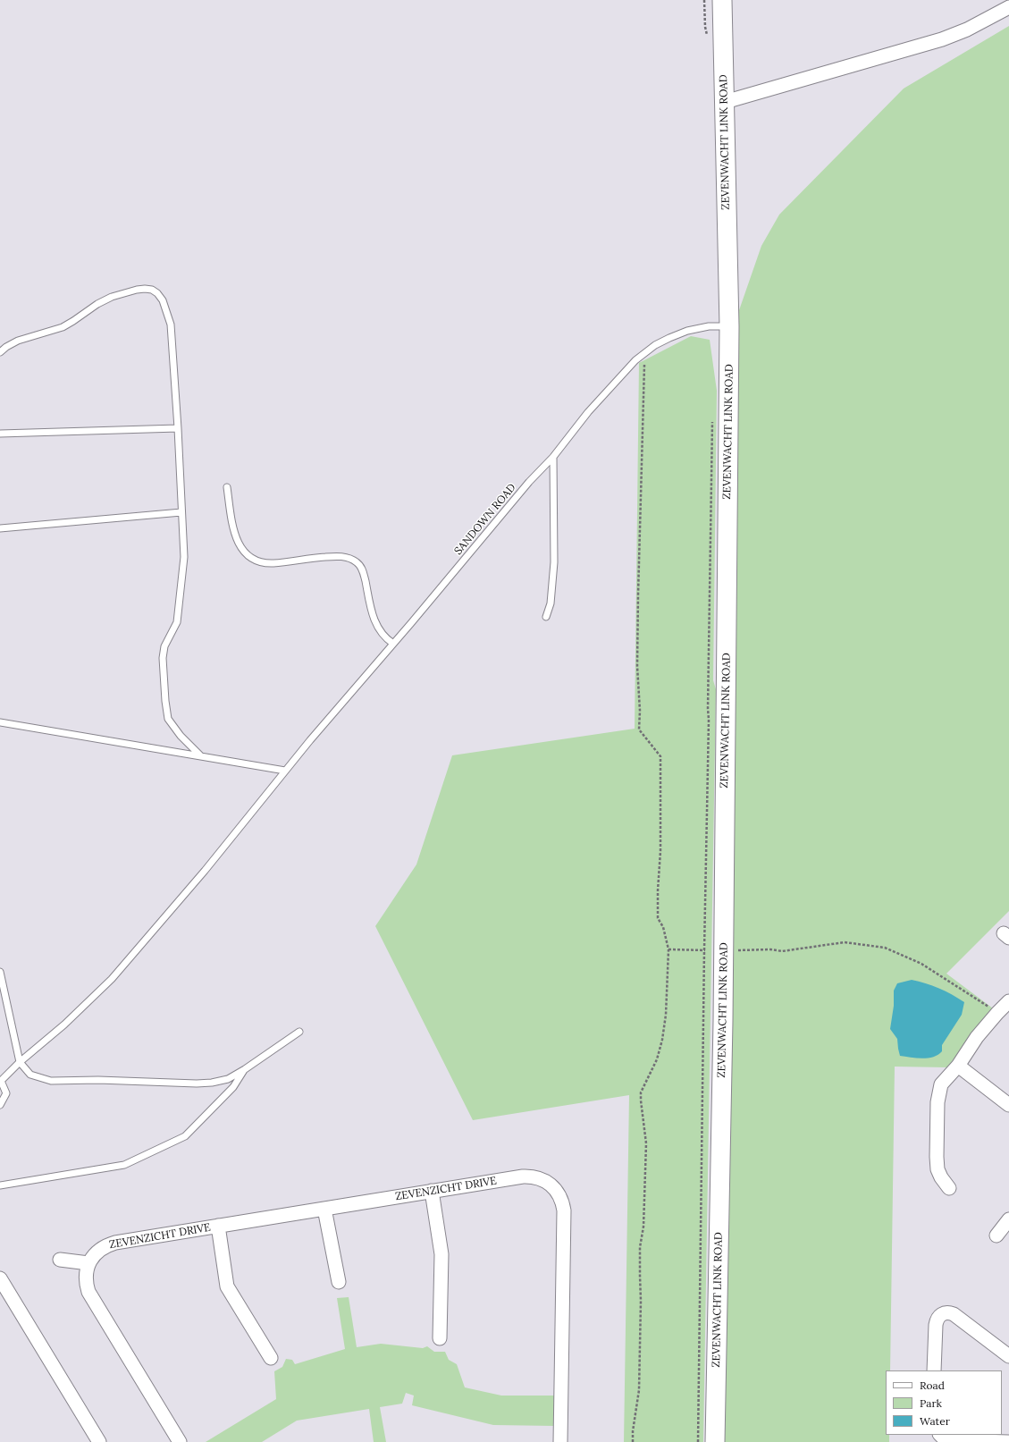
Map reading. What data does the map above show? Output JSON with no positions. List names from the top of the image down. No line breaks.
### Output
{"streets":{"street":["ZEVENWACHT LINK ROAD","ZEVENZICHT DRIVE"],"lane":["SANDOWN ROAD"]},"crossings":[["ZEVENWACHT LINK ROAD","SANDOWN ROAD"]],"legend":["Road","Park","Water"]}
